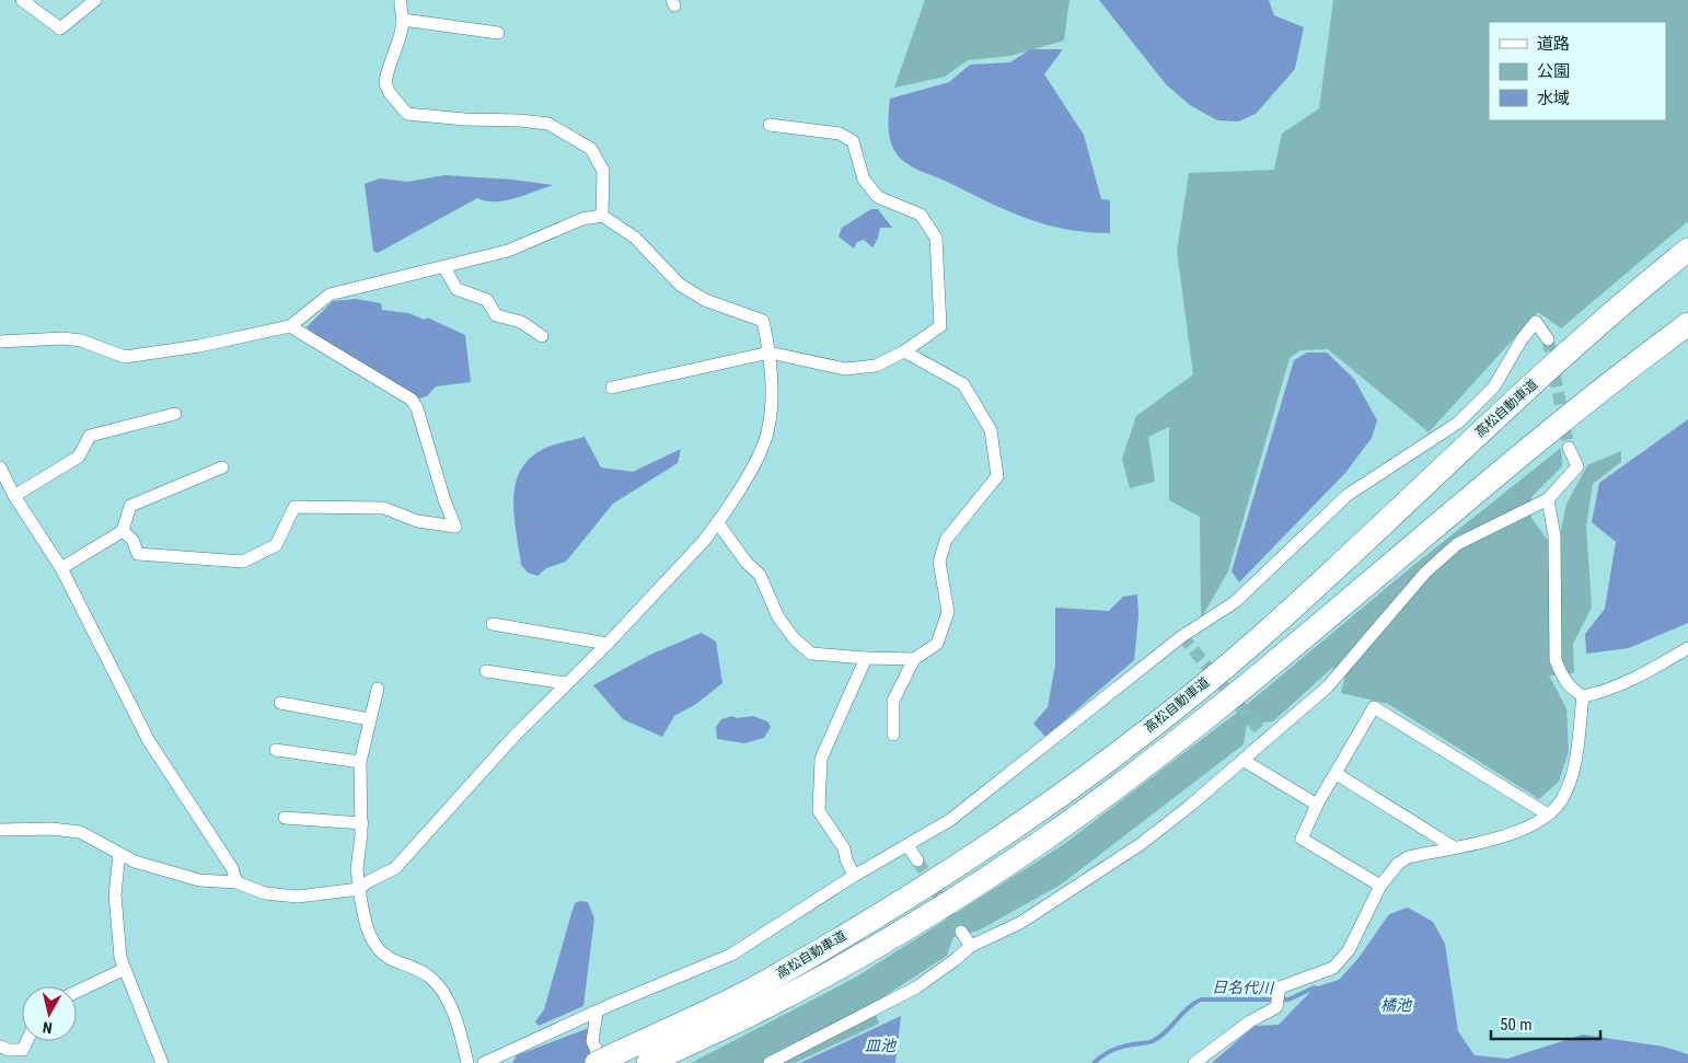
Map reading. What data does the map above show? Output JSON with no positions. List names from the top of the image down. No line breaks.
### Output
{"streets":{"highway":["高松自動車道"]},"water":["日名代川","橘池","皿池"],"legend":["道路","公園","水域"],"scale_bar":"50 m","north":"bottom"}
